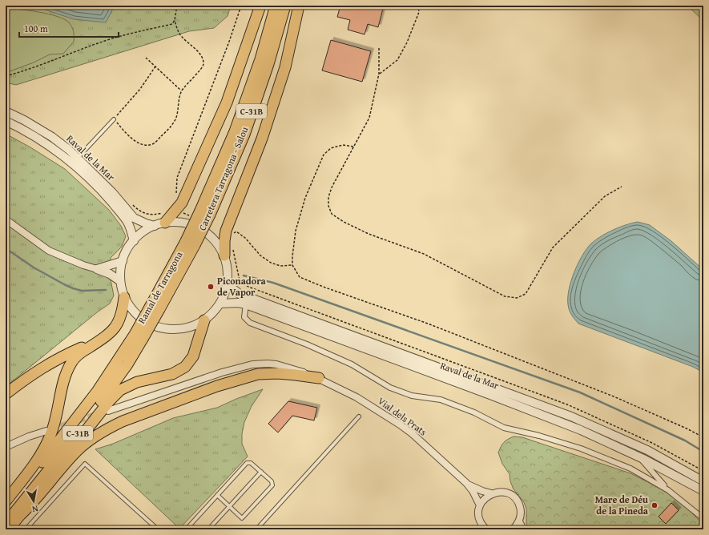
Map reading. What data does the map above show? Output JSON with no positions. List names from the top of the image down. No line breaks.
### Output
{"streets":{"highway":["C-31B","Carretera Tarragona - Salou","Ramal de Tarragona"],"street":["Raval de la Mar","Vial dels Prats"]},"crossings":[["C-31B","Ramal de Tarragona"],["Carretera Tarragona - Salou","Ramal de Tarragona"]],"places":["Piconadora de Vapor","Mare de Déu de la Pineda"],"scale_bar":"100 m","north":"bottom"}
